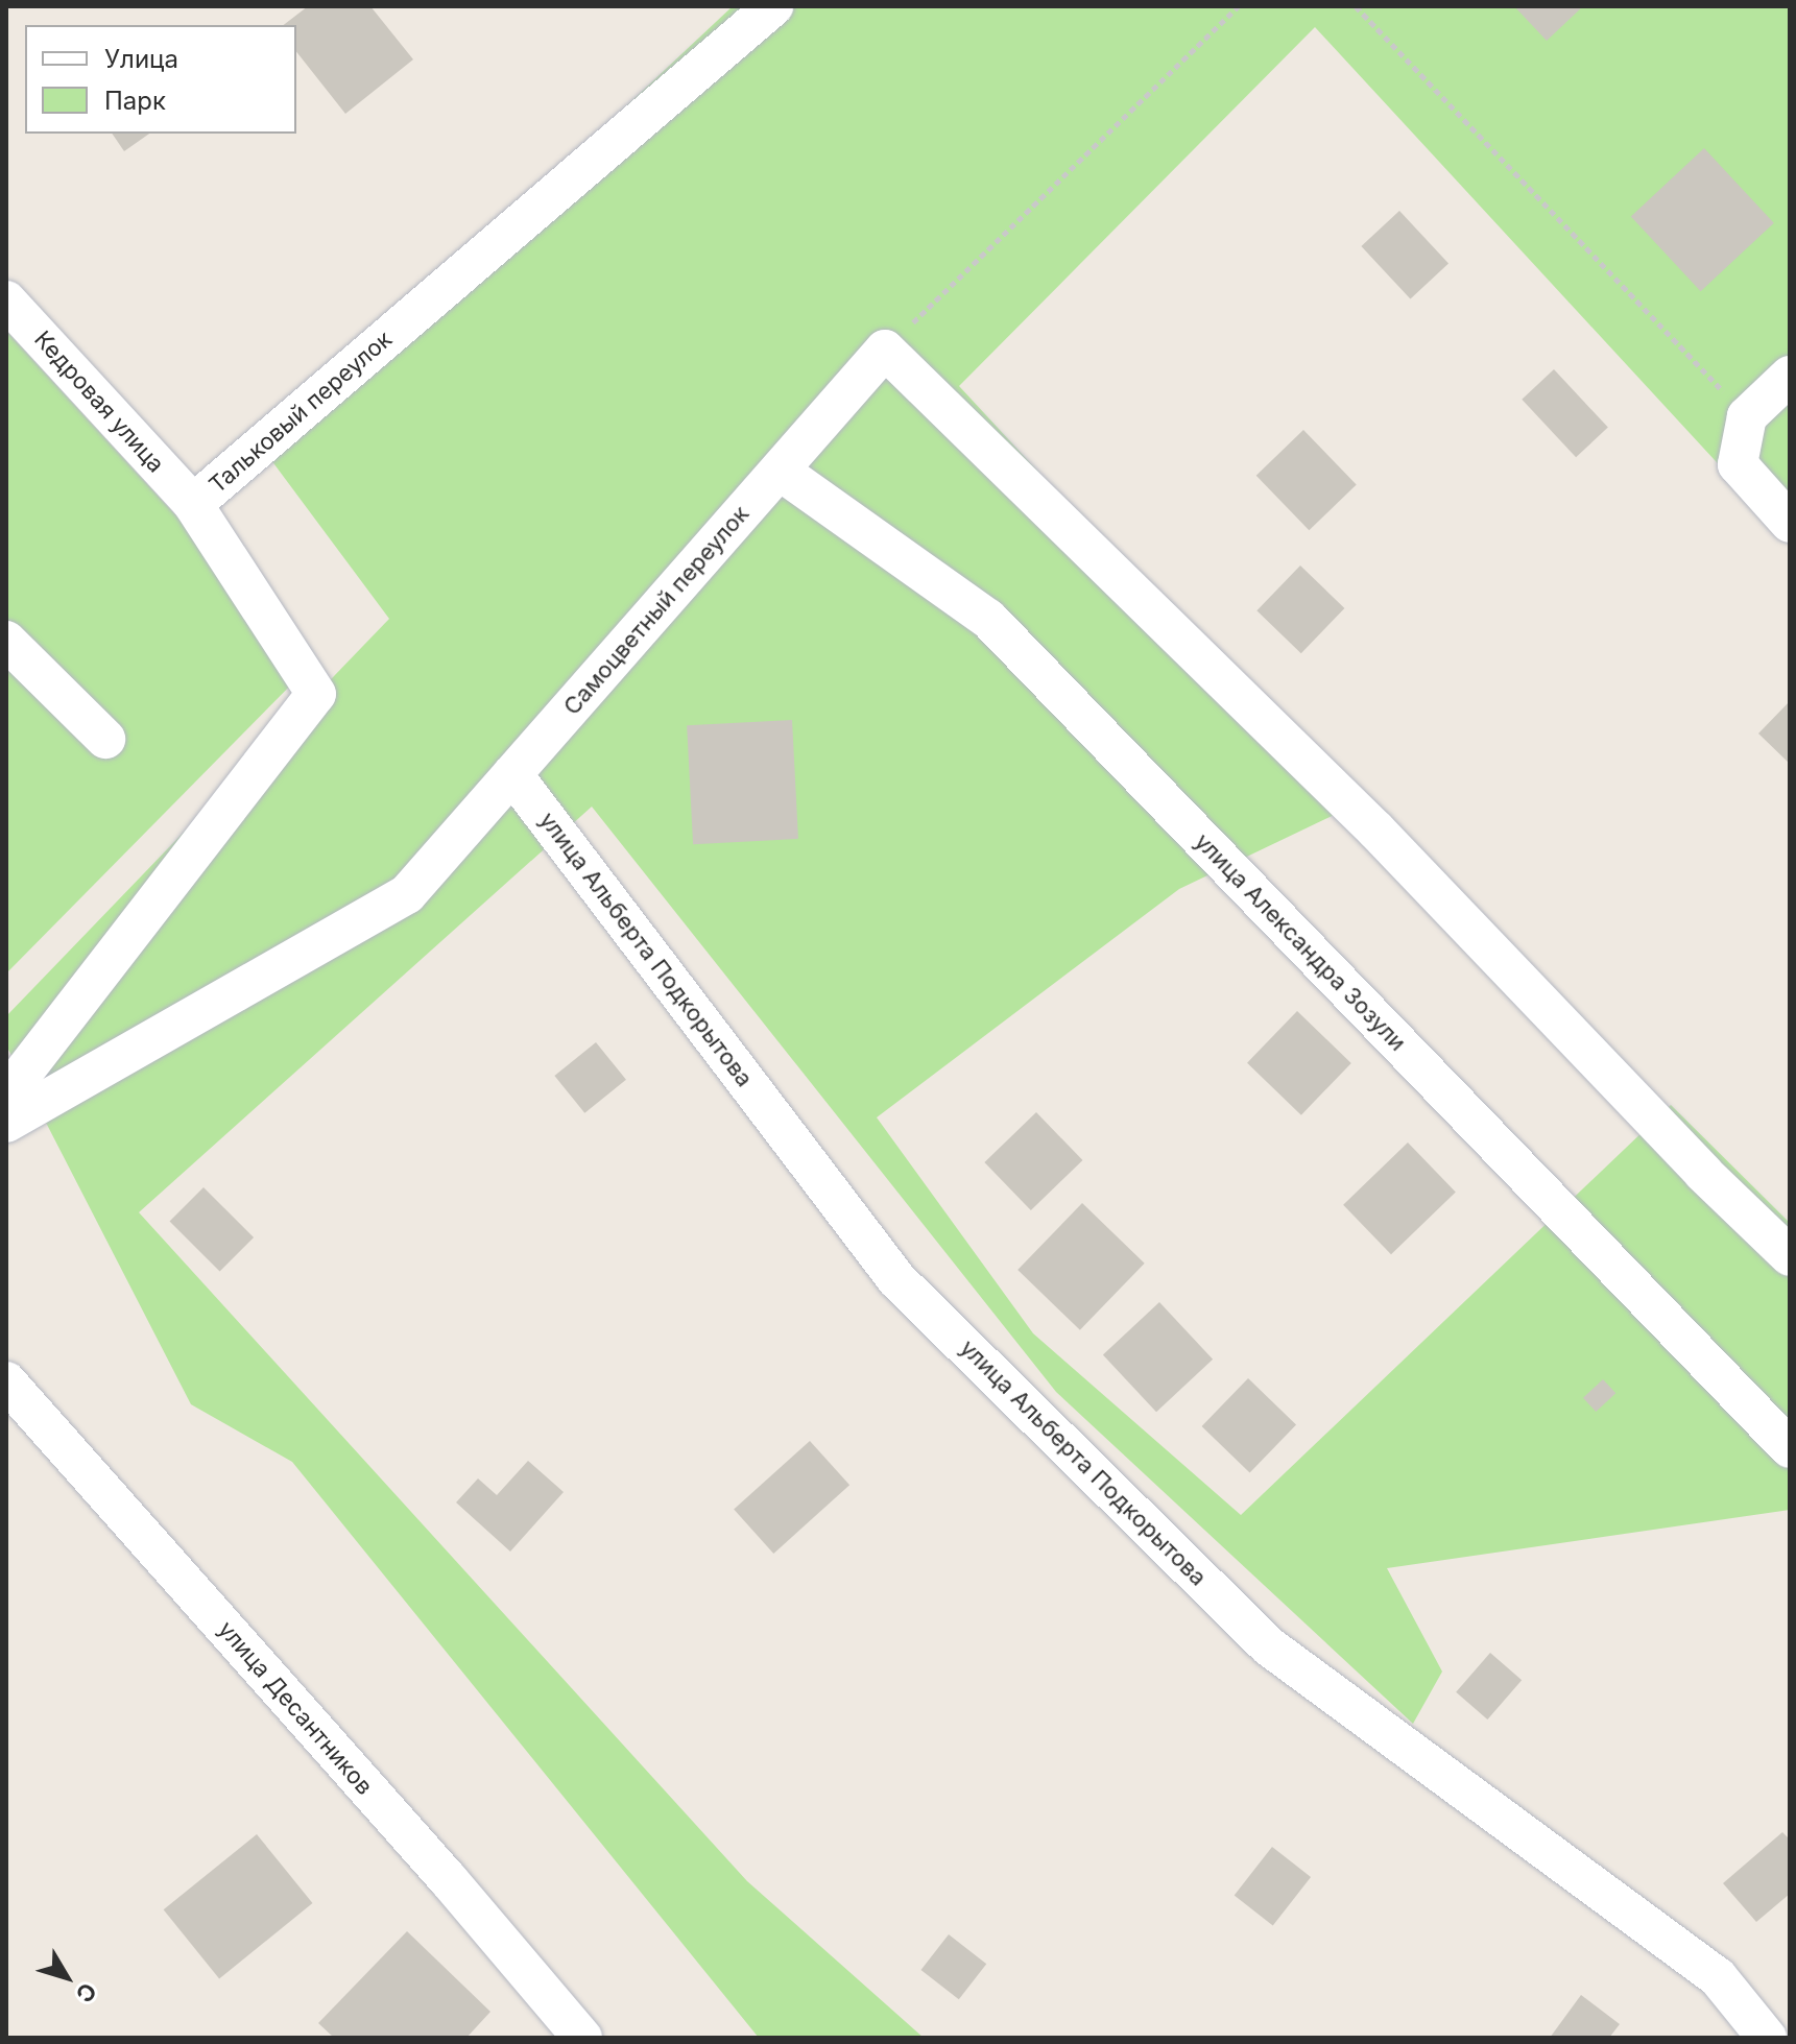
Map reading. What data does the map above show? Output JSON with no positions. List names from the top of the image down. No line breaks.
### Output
{"streets":{"street":["Кедровая улица","Тальковый переулок","Самоцветный переулок","улица Александра Зозули","улица Альберта Подкорытова","улица Десантников"]},"crossings":[["Кедровая улица","Тальковый переулок"],["Самоцветный переулок","улица Александра Зозули"],["Самоцветный переулок","улица Альберта Подкорытова"]],"legend":["Улица","Парк"],"north":"bottom right"}
